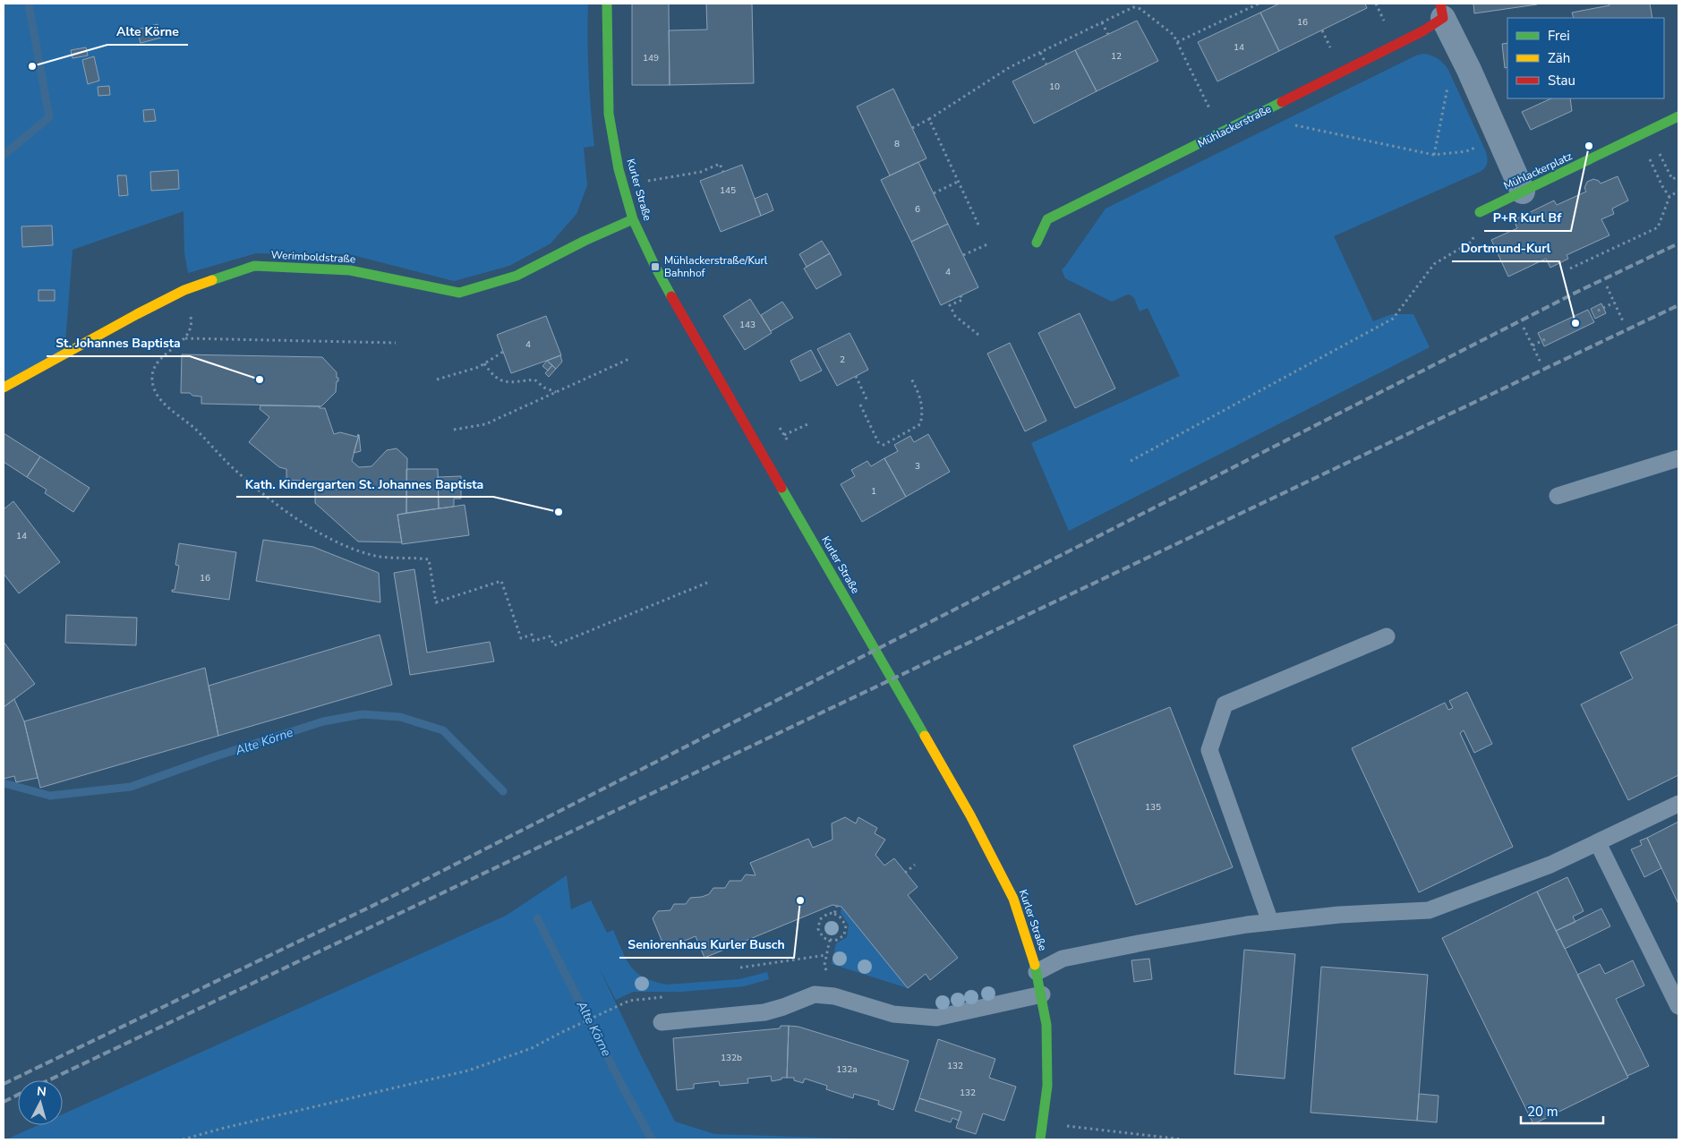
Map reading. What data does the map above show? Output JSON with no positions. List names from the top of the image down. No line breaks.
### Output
{"streets":{"street":["Mühlackerstraße","Mühlackerplatz","Kurler Straße","Werimboldstraße"]},"crossings":[["Mühlackerstraße","Mühlackerplatz"],["Kurler Straße","Werimboldstraße"]],"water":["Alte Körne"],"places":{"other":["Alte Körne","P+R Kurl Bf","Dortmund-Kurl","St. Johannes Baptista","Kath. Kindergarten St. Johannes Baptista","Seniorenhaus Kurler Busch"],"transit":["Mühlackerstraße/Kurl Bahnhof"]},"house_numbers":["16","14","12","149","10","8","145","6","4","143","4","2","3","1","14","16","135","132b","132","132a","132"],"legend":["Frei","Zäh","Stau"],"scale_bar":"20 m","north":"top"}
